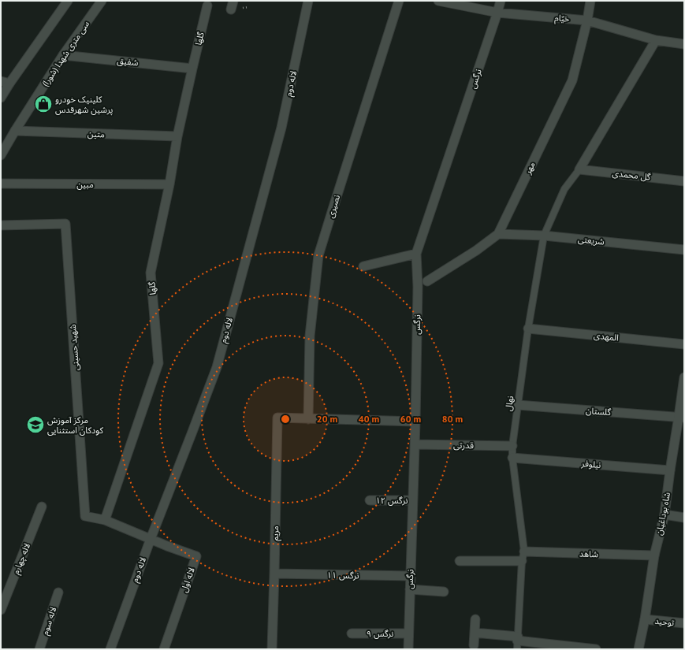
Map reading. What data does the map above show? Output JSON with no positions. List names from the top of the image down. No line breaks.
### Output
{"streets":{"street":["خیّام","گلها","سی متری شهدا (شورا)","شفیق","نرگس","لاله دوم","متین","مهر","گل محمدی","مبین","نصیری","شریعتی","المهدی","شهید حسینی","گلستان","قدرتی","نیلوفر","نرگس ۱۲","شاه بوداغیان","مریم","شاهد","لاله چهارم","نرگس ۱۱","لاله اول","لاله سوم","توحید","نرگس ۹"],"lane":["نهال"]},"crossings":[["خیّام","نرگس"],["خیّام","مهر"],["گلها","شفیق"],["گلها","متین"],["گلها","مبین"],["گلها","شهید حسینی"],["سی متری شهدا (شورا)","شفیق"],["سی متری شهدا (شورا)","متین"],["نرگس","قدرتی"],["نرگس","نرگس ۱۲"],["نرگس","نرگس ۱۱"],["نرگس","نرگس ۹"],["لاله دوم","لاله اول"],["مهر","شریعتی"],["گل محمدی","نهال"],["نصیری","مریم"],["شریعتی","نهال"],["المهدی","نهال"],["نهال","گلستان"],["نهال","قدرتی"],["نهال","نیلوفر"],["نهال","شاهد"],["گلستان","شاه بوداغیان"],["نیلوفر","شاه بوداغیان"],["شاه بوداغیان","شاهد"],["شاه بوداغیان","توحید"],["مریم","نرگس ۱۱"]],"places":{"shop":["کلینیک خودرو پرشین شهرقدس"],"school or university":["مرکز آموزش کودکان استثنایی"]},"rings":["20 m","40 m","60 m","80 m"]}
